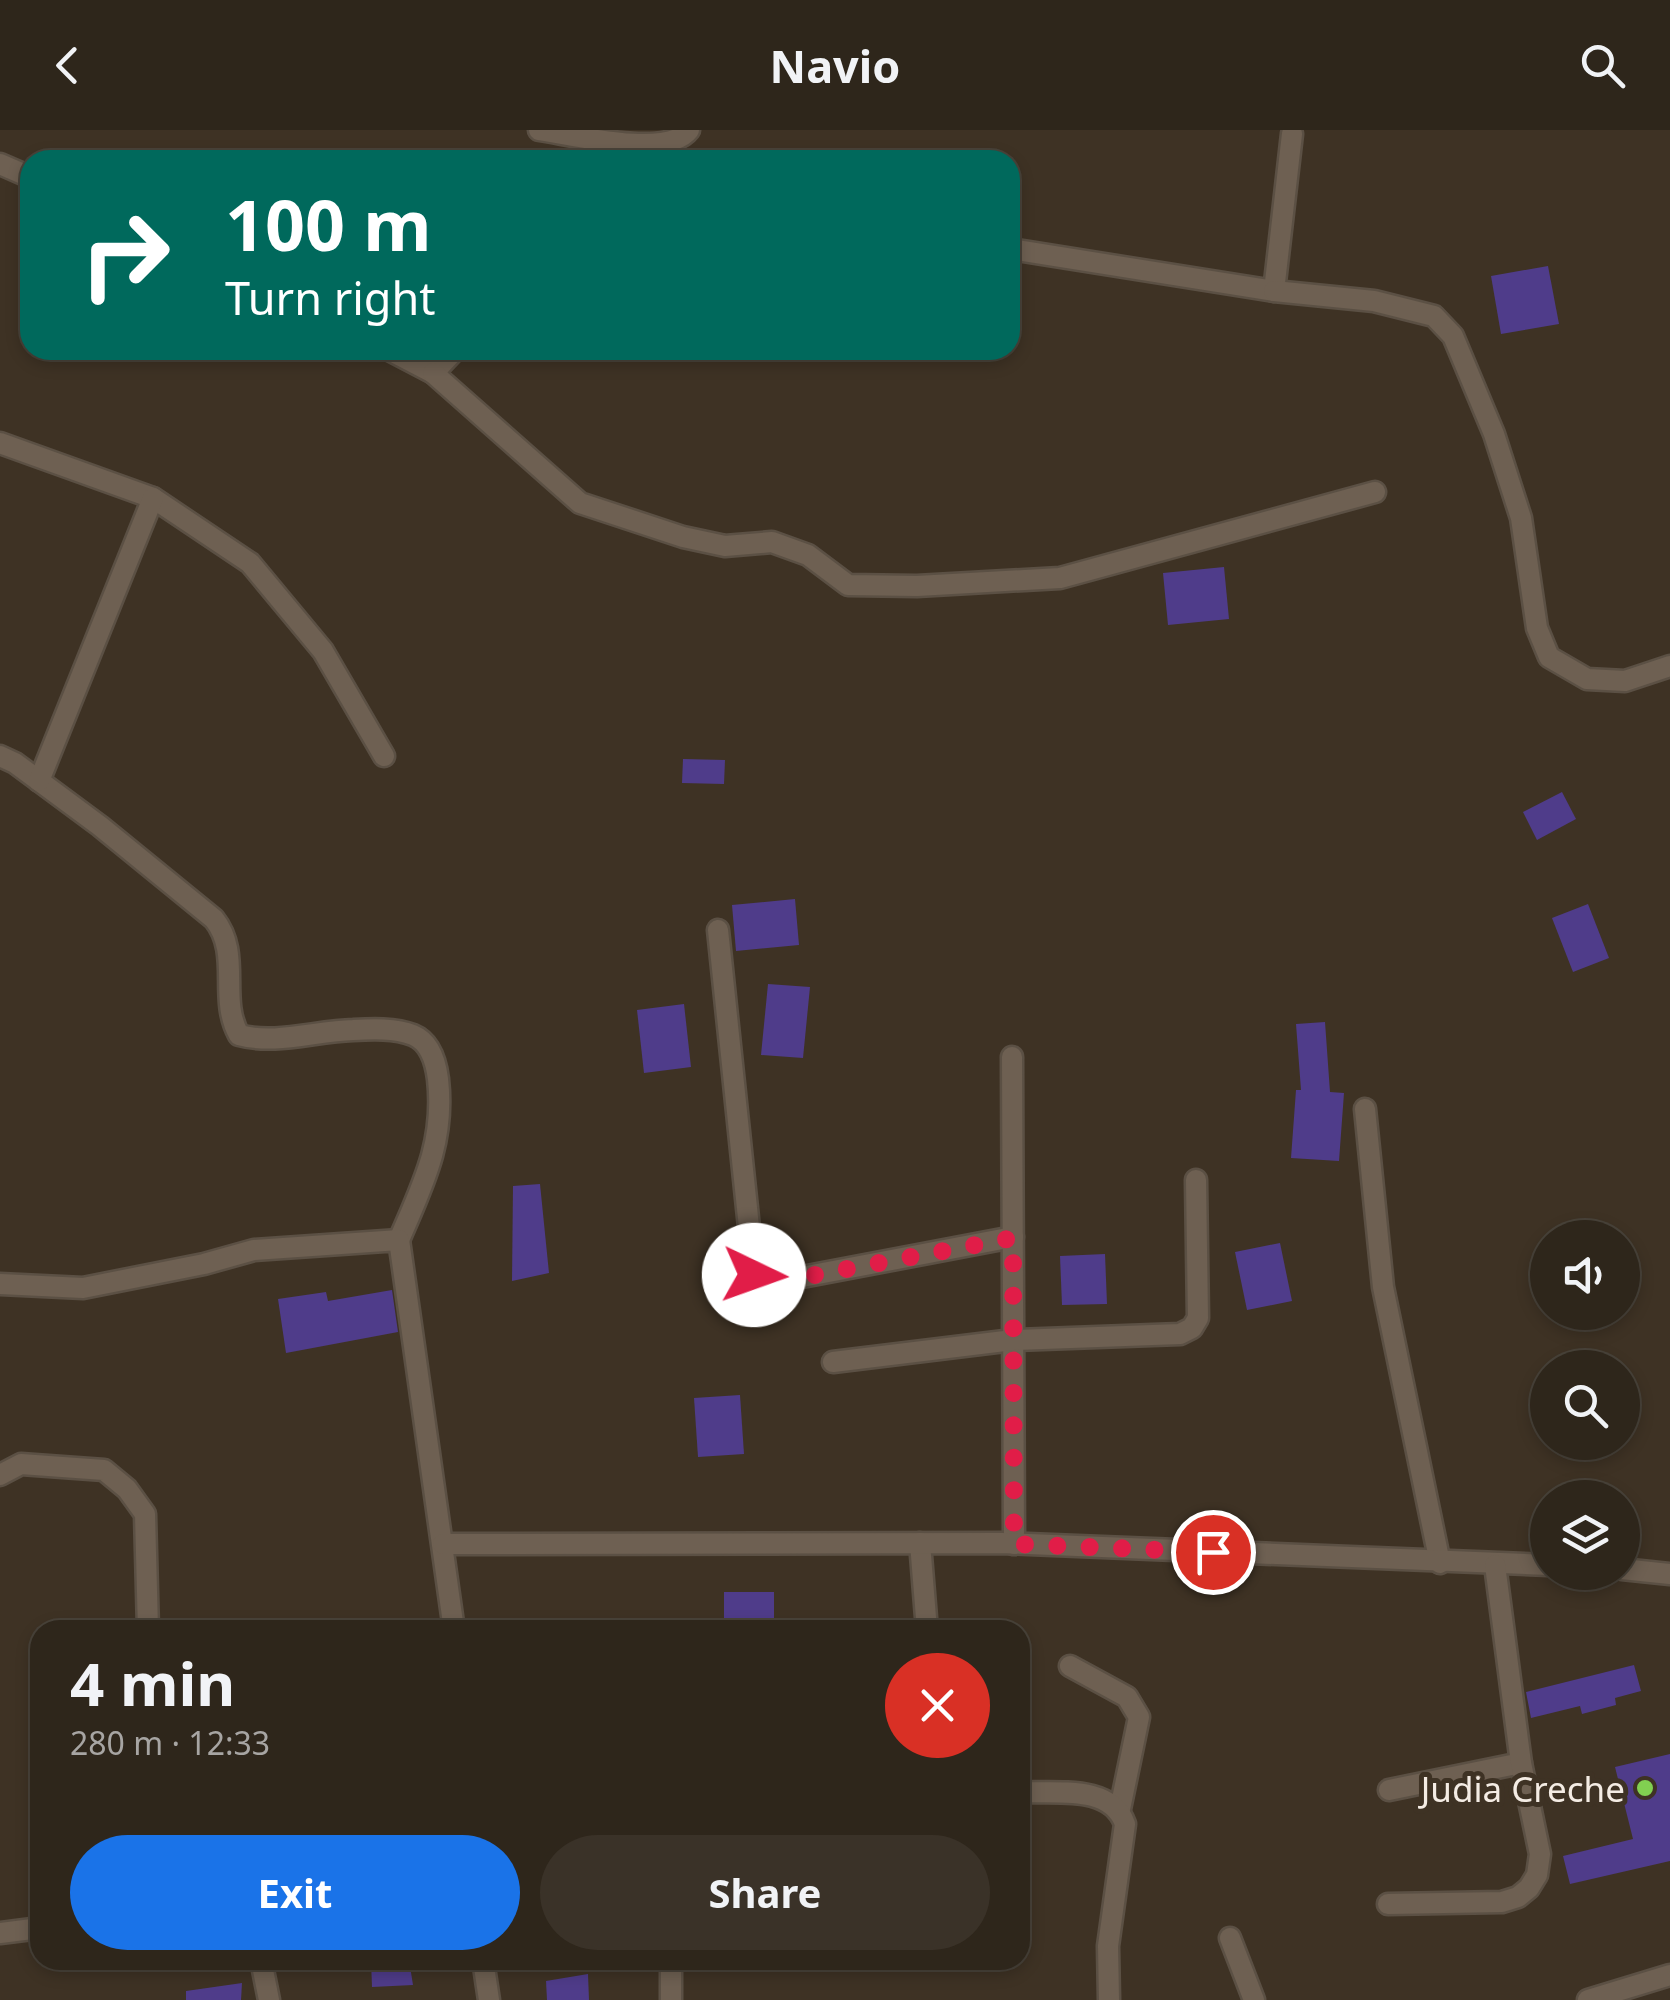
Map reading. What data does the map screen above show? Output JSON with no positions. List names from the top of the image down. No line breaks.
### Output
{"places":["Judia Creche"],"page":{"header":"Navio","turn":["100 m","Turn right"],"heading":["4 min","280 m · 12:33"],"buttons":["Exit","Share"]}}
